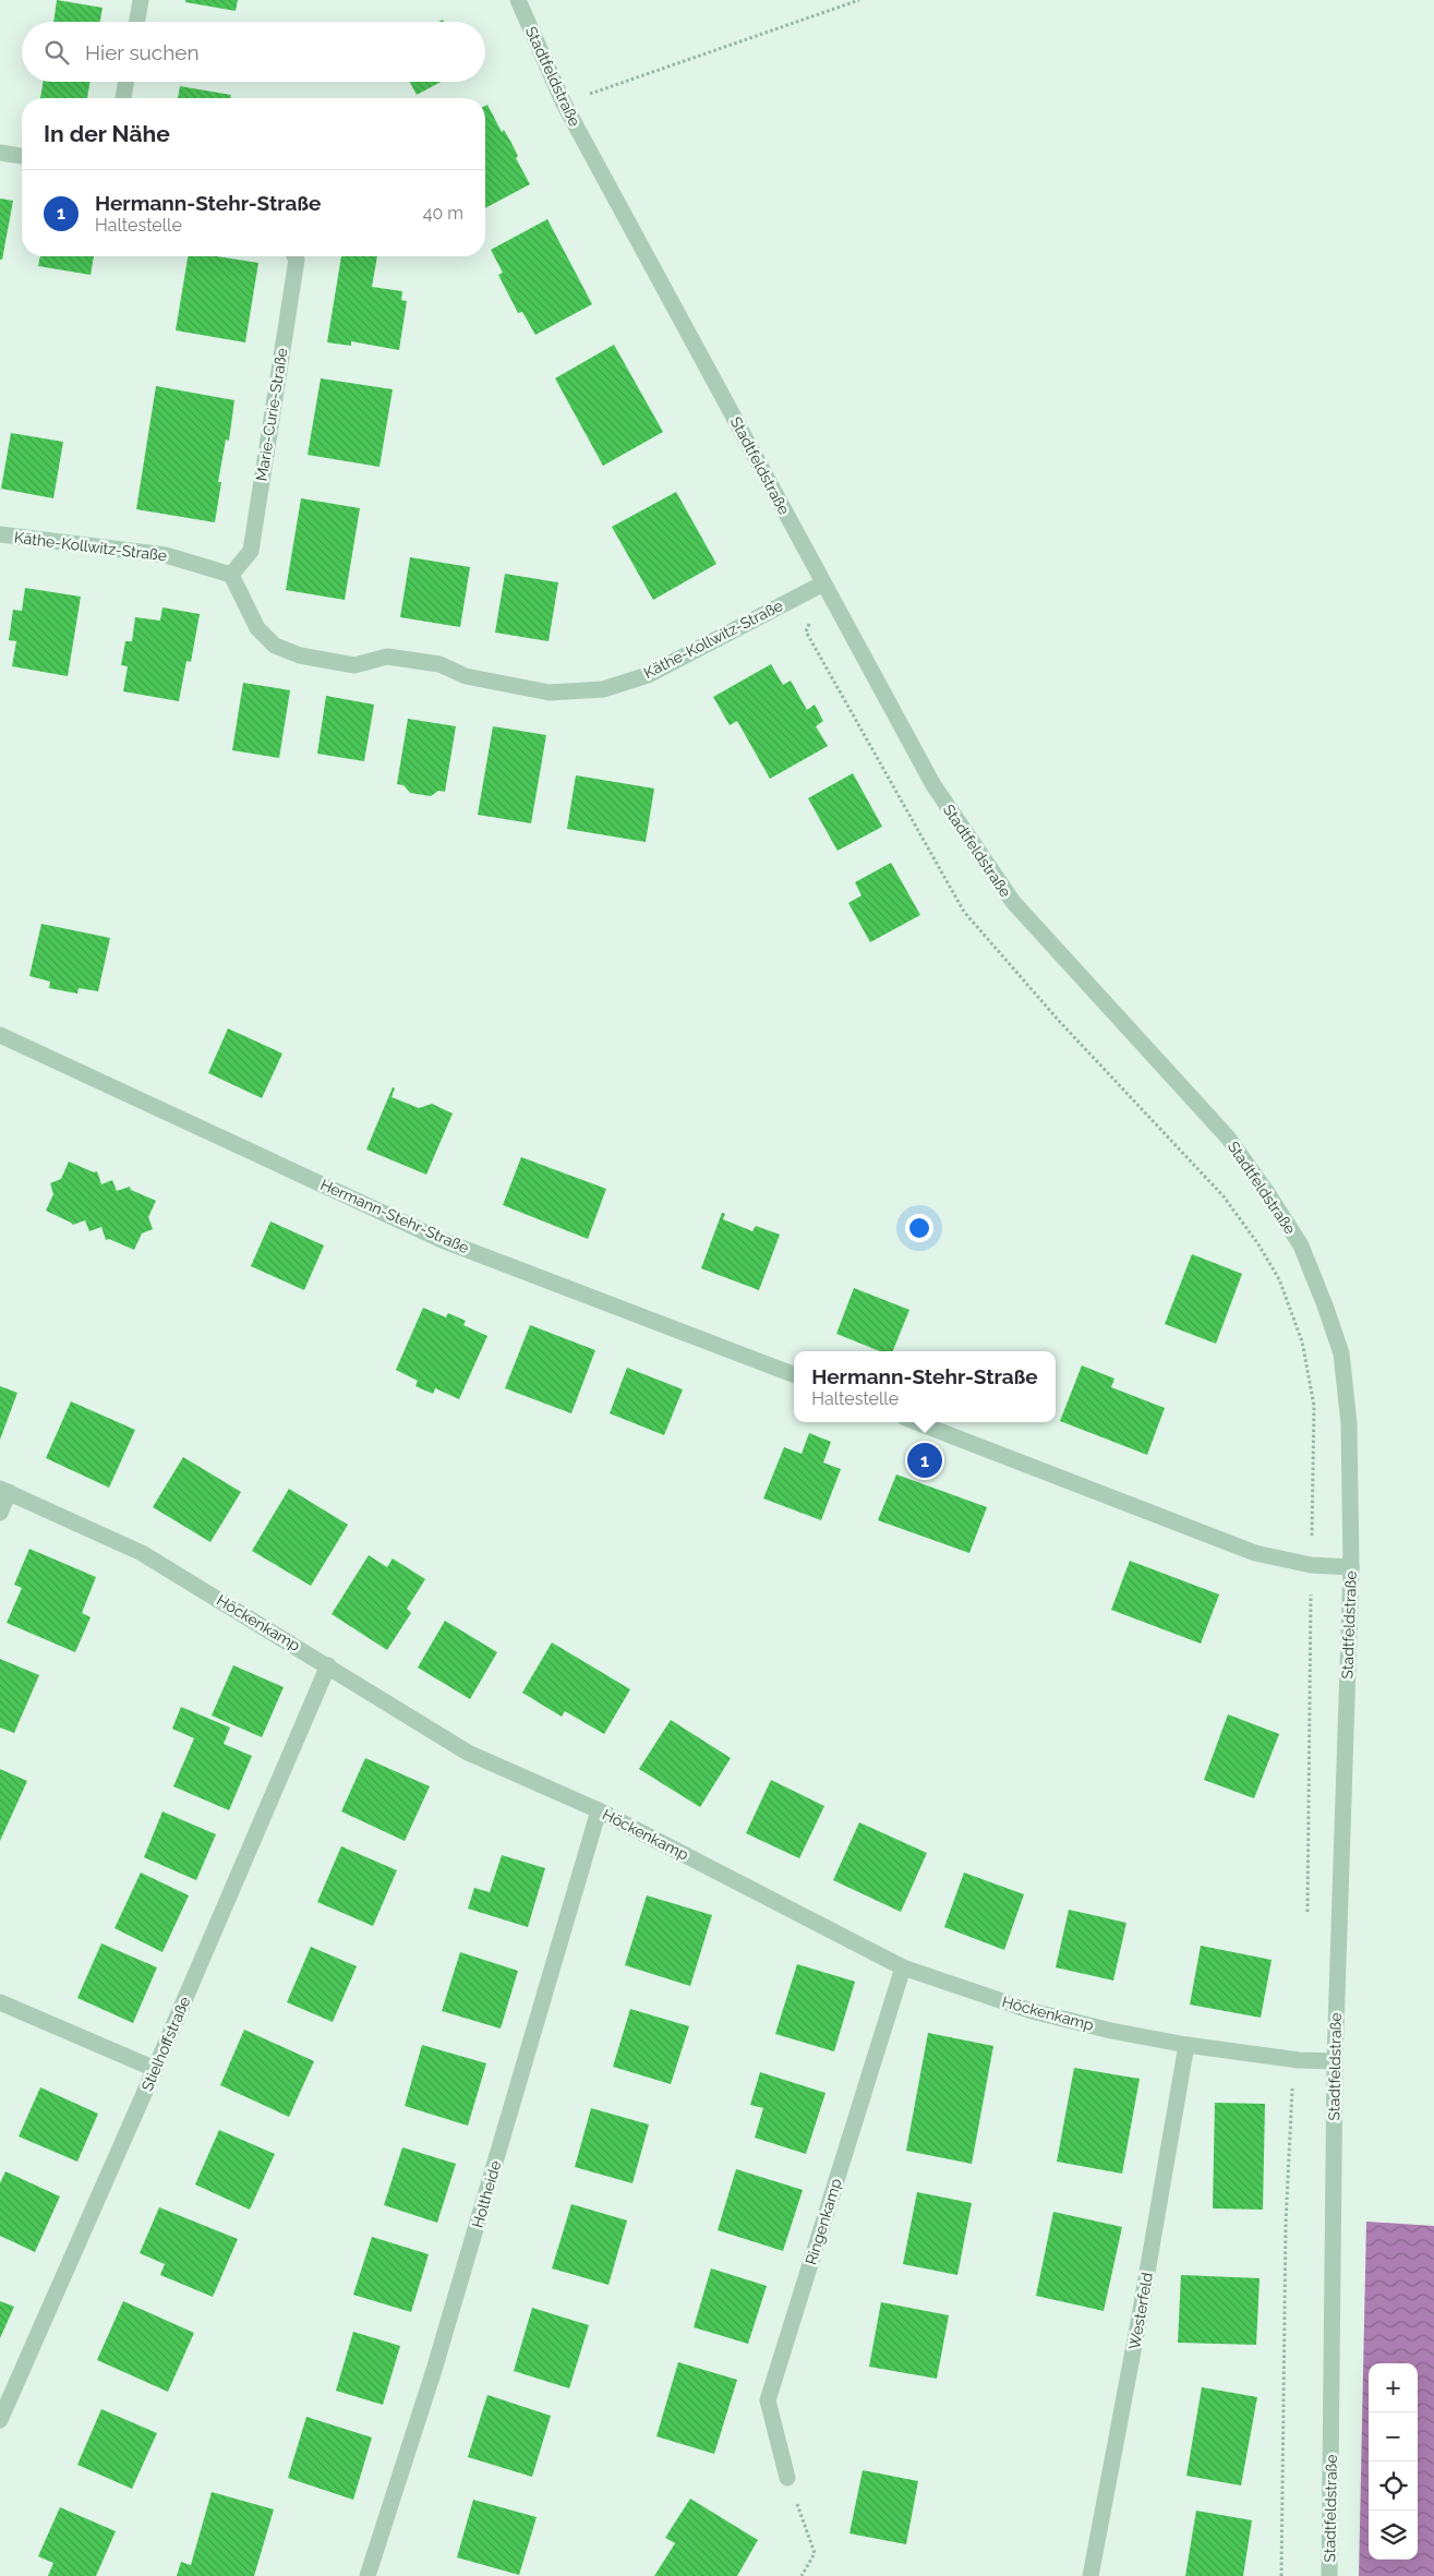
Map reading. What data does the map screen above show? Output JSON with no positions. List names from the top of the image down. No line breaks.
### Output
{"streets":{"street":["Stadtfeldstraße","Marie-Curie-Straße","Käthe-Kollwitz-Straße","Hermann-Stehr-Straße","Höckenkamp","Stielhoffstraße","Holtheide","Ringenkamp","Westerfeld"]},"crossings":[["Stadtfeldstraße","Käthe-Kollwitz-Straße"],["Stadtfeldstraße","Höckenkamp"],["Marie-Curie-Straße","Käthe-Kollwitz-Straße"],["Höckenkamp","Stielhoffstraße"],["Höckenkamp","Holtheide"],["Höckenkamp","Ringenkamp"],["Höckenkamp","Westerfeld"]],"page":{"search":"Hier suchen","heading":"In der Nähe","list":[{"mark":"1","name":"Hermann-Stehr-Straße","note":"Haltestelle","value":"40 m"}],"popup":["Hermann-Stehr-Straße","Haltestelle"],"pins":"1","map_buttons":["+","−"]}}
